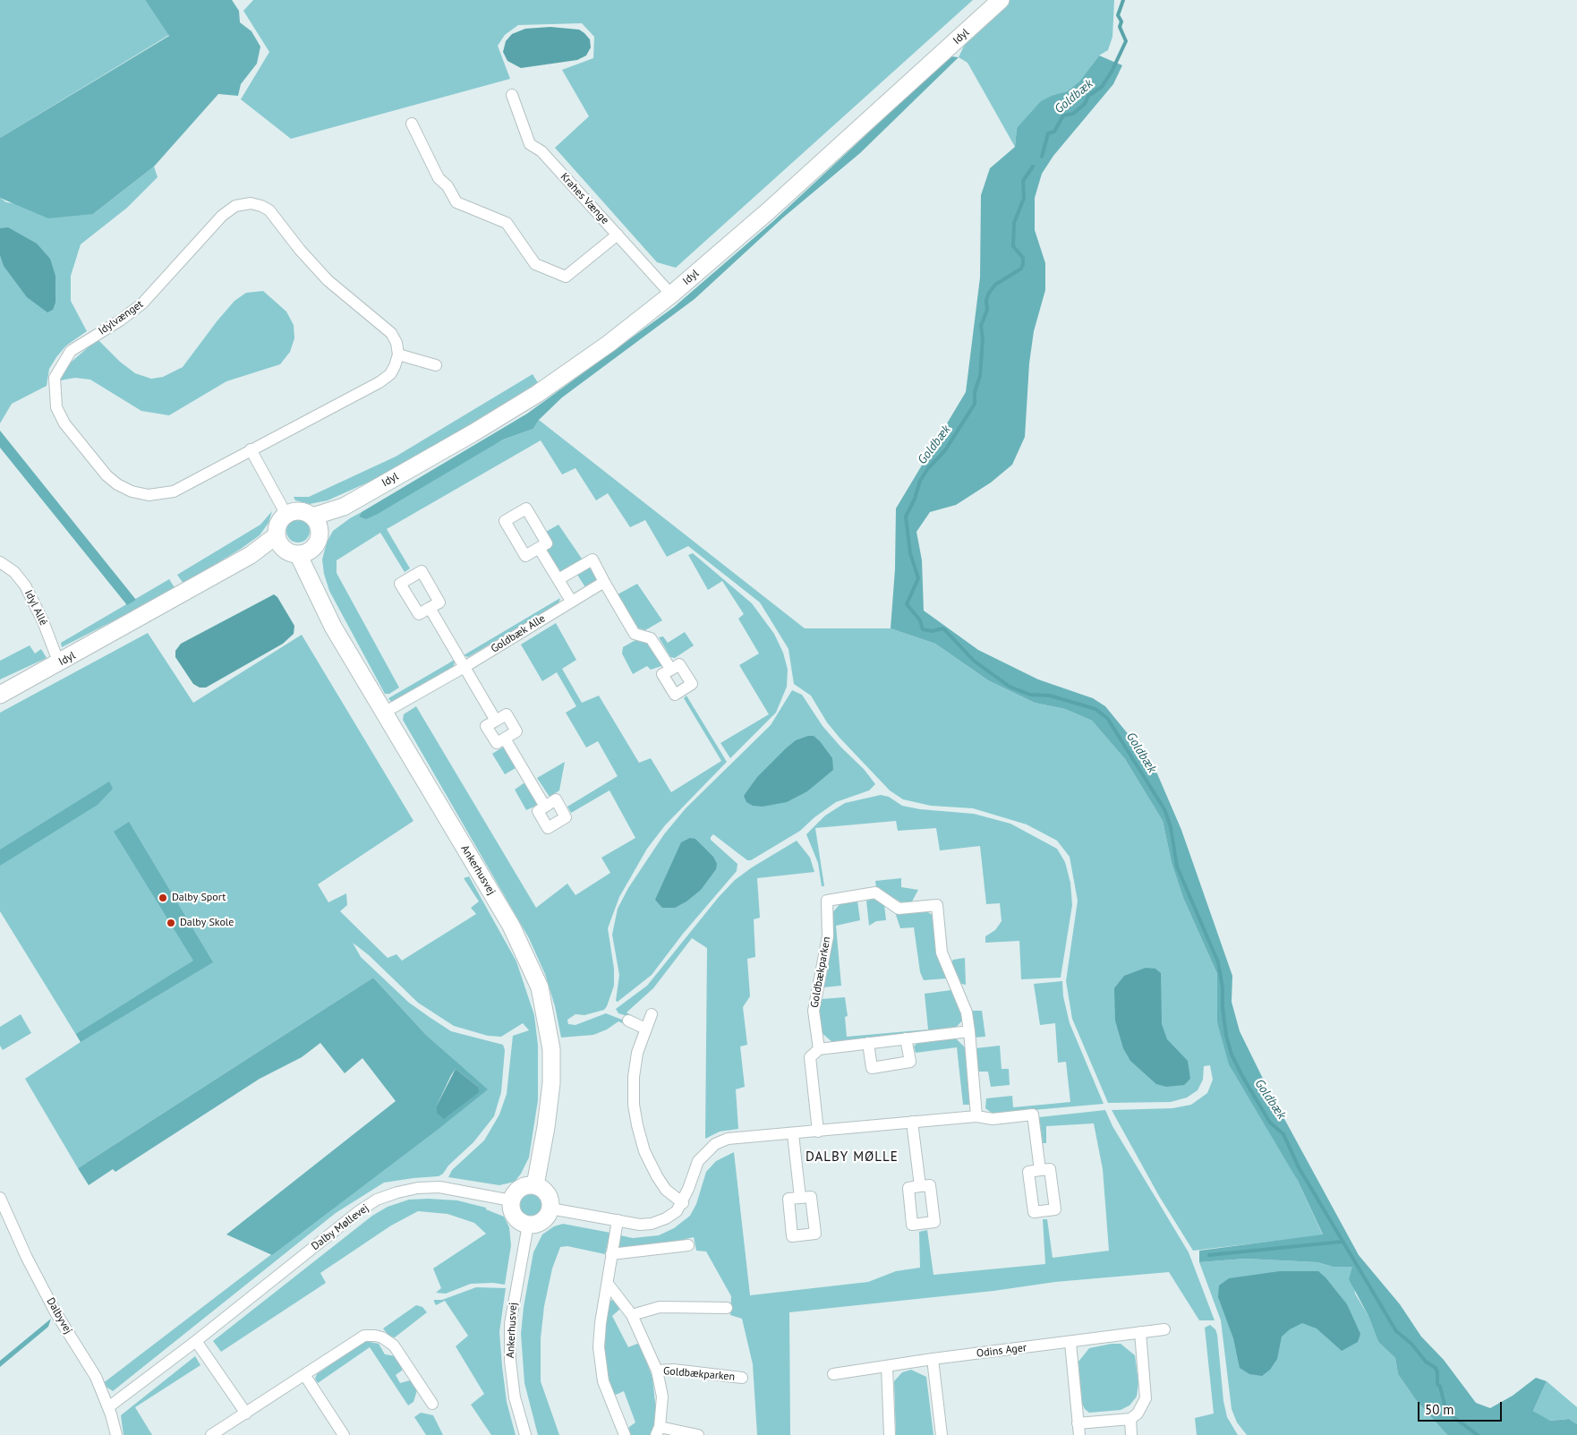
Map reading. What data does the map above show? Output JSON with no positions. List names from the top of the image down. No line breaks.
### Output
{"streets":{"street":["Idyl","Krahes Vænge","Idylvænget","Idyl Allé","Goldbæk Alle","Ankerhusvej","Goldbækparken","Dalby Møllevej","Dalbyvej","Odins Ager"]},"crossings":[["Idyl","Krahes Vænge"],["Idyl","Idyl Allé"],["Idyl","Ankerhusvej"],["Goldbæk Alle","Ankerhusvej"],["Ankerhusvej","Dalby Møllevej"],["Dalby Møllevej","Dalbyvej"]],"districts":["DALBY MØLLE"],"water":["Goldbæk"],"places":["Dalby Sport","Dalby Skole"],"scale_bar":"50 m"}
